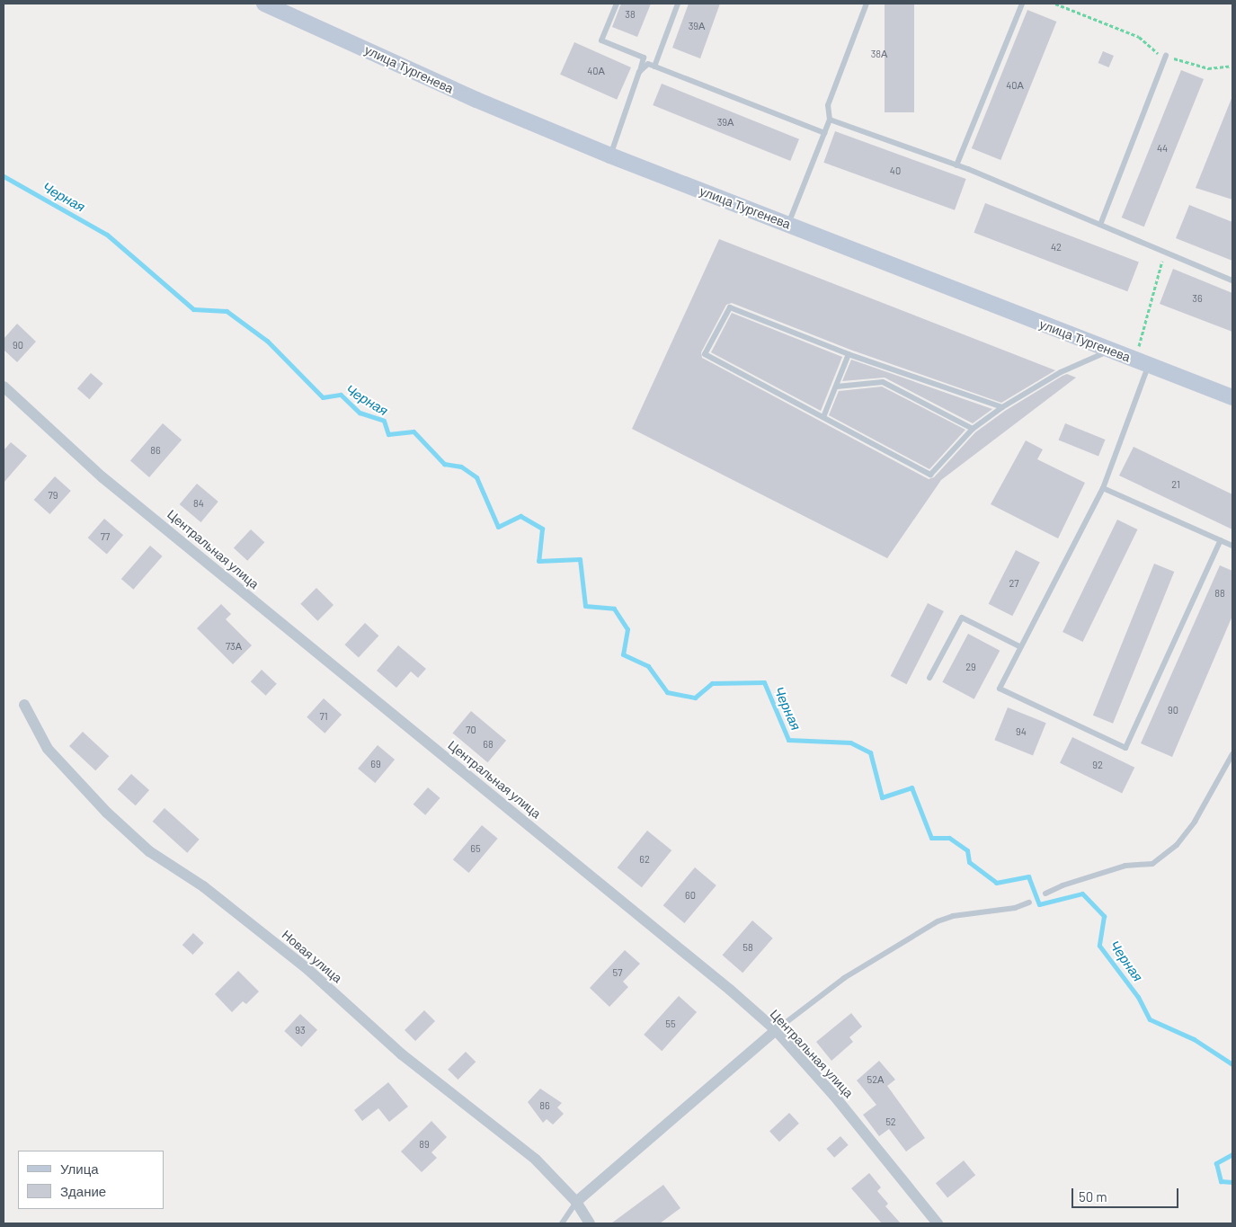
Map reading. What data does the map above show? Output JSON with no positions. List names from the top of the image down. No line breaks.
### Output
{"streets":{"street":["улица Тургенева","Центральная улица","Новая улица"]},"water":["Черная"],"house_numbers":["38","39А","38А","40А","40А","39А","44","40","42","36","90","86","21","79","84","77","27","88","73А","29","90","71","70","94","68","69","92","65","62","60","58","57","55","93","52А","86","52","89"],"legend":["Улица","Здание"],"scale_bar":"50 m"}
